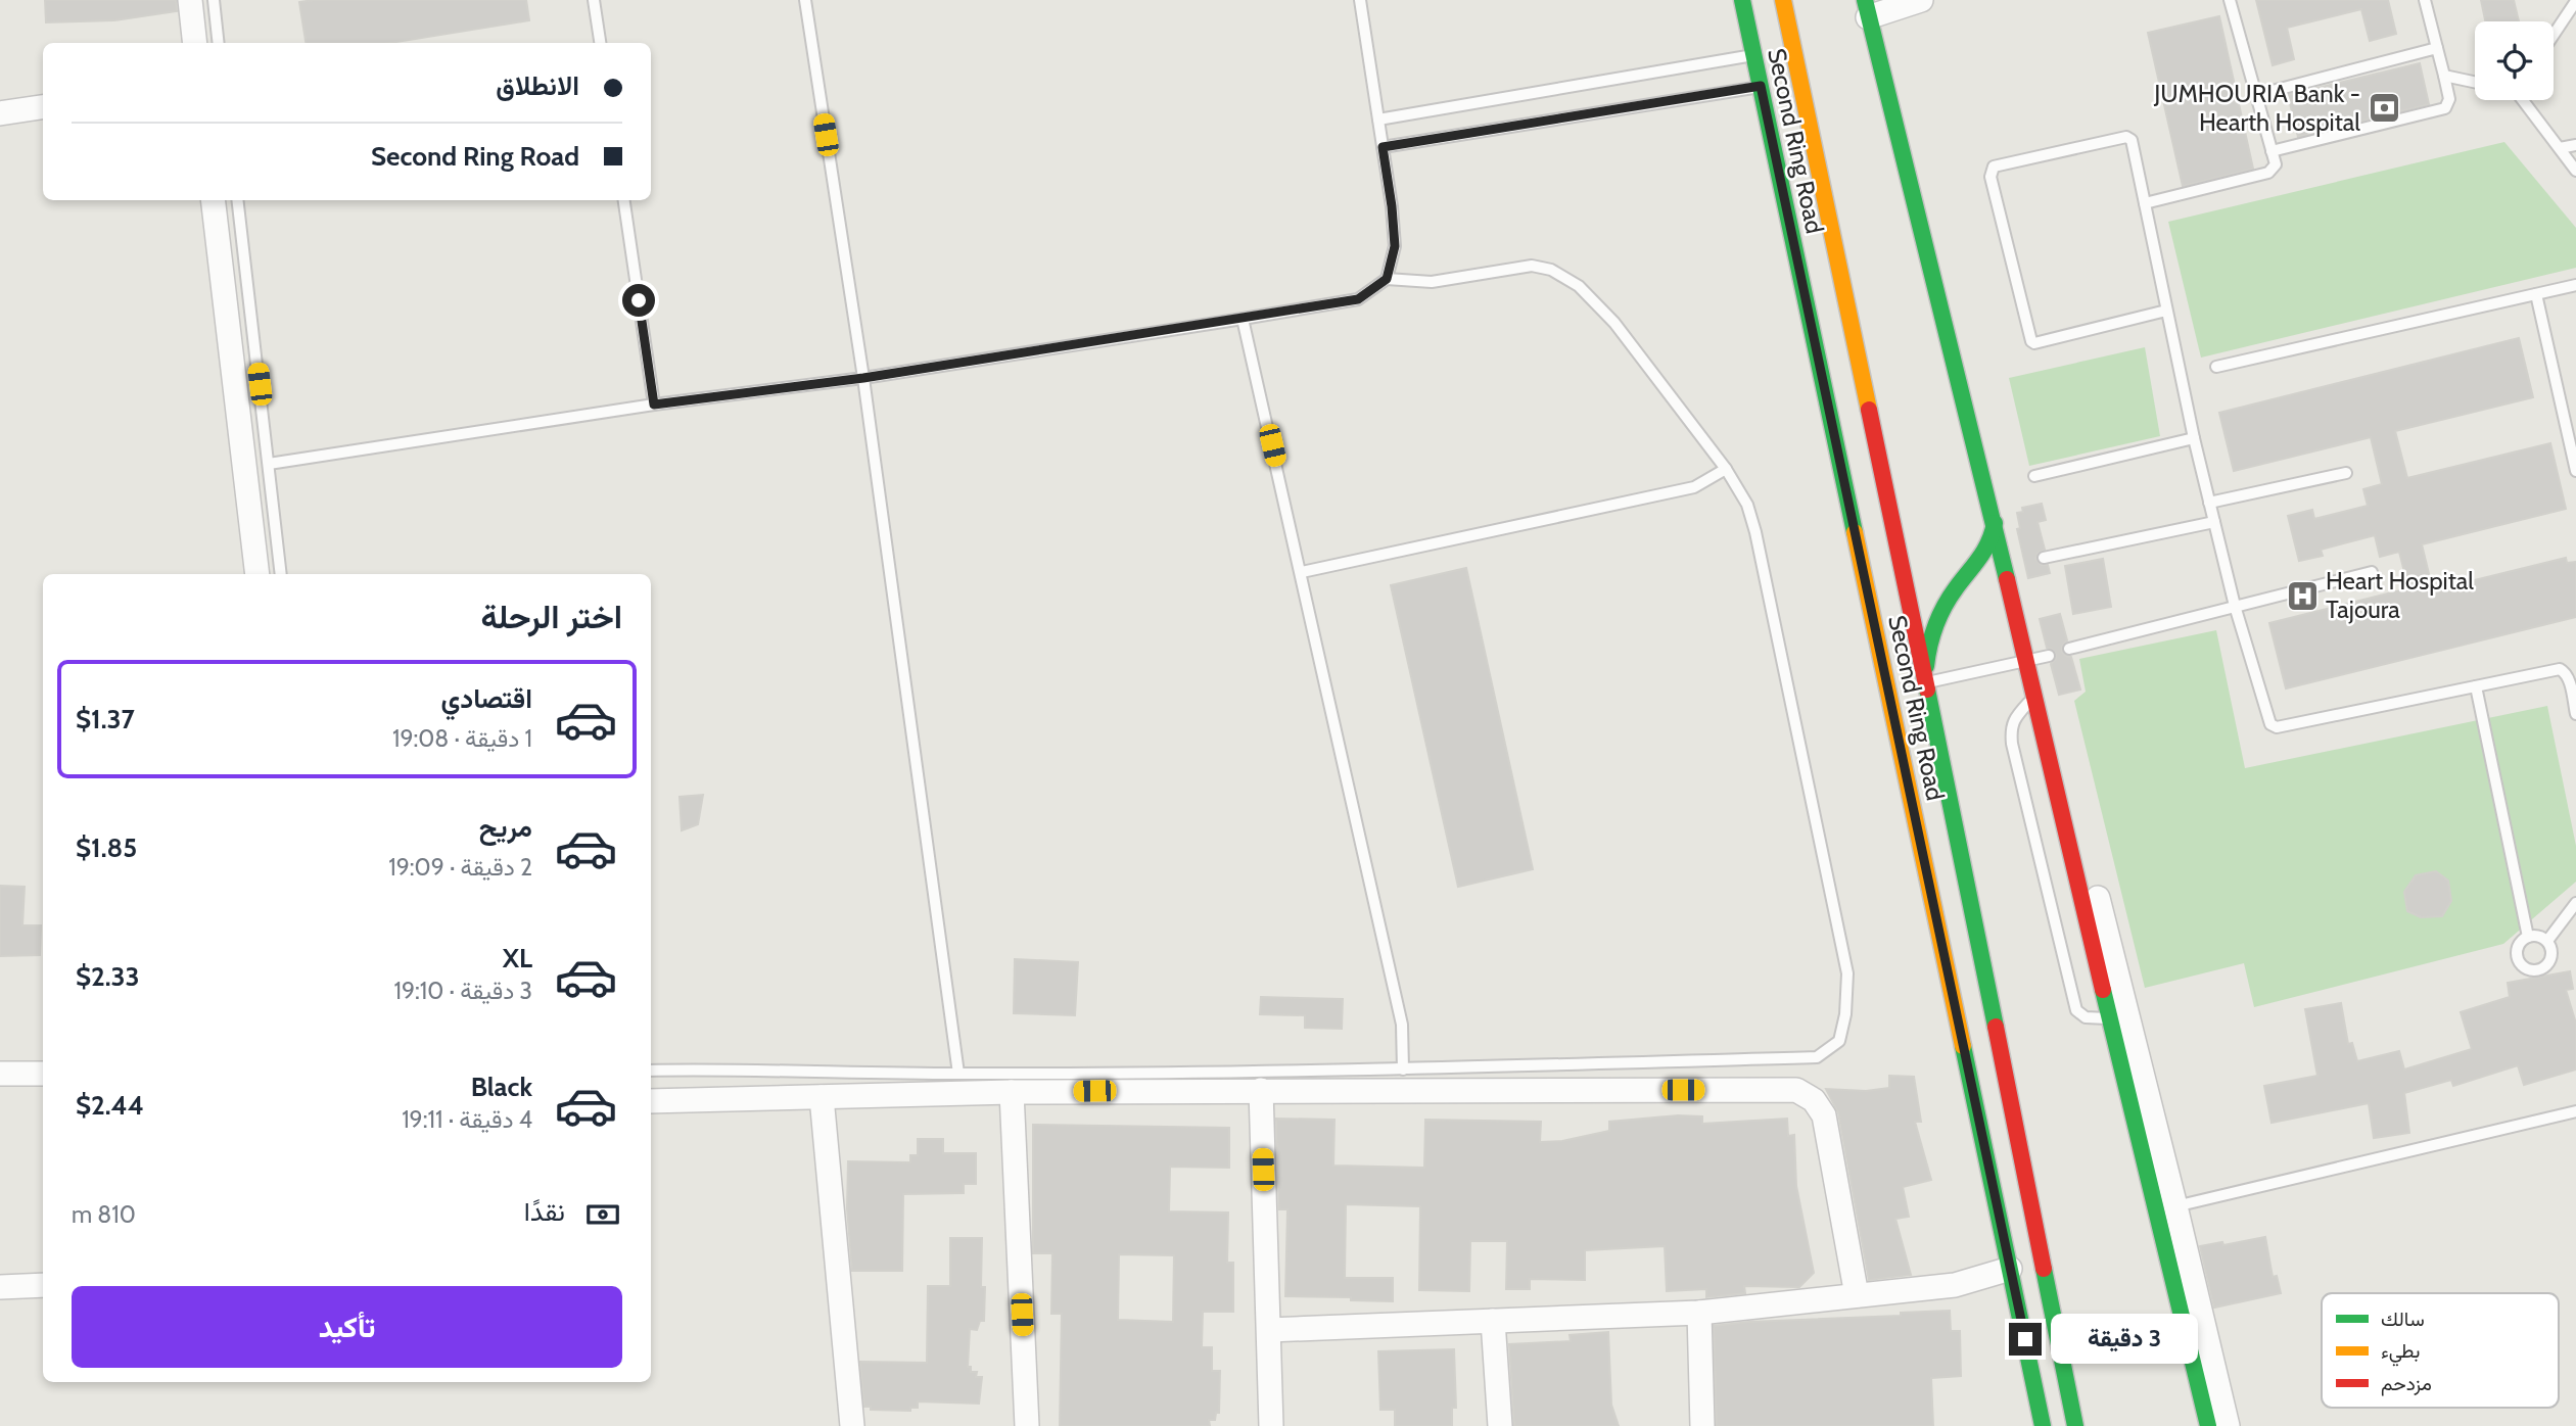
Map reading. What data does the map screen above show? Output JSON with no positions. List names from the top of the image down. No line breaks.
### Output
{"streets":{"main road":["Second Ring Road"]},"places":{"bank":["JUMHOURIA Bank - Hearth Hospital"],"hospital":["Heart Hospital Tajoura"]},"legend":["سالك","بطيء","مزدحم"],"page":{"banner":["الانطلاق","Second Ring Road"],"heading":"اختر الرحلة","list":[{"name":"اقتصادي","note":"1 دقيقة · 19:08","value":"$1.37"},{"name":"مريح","note":"2 دقيقة · 19:09","value":"$1.85"},{"name":"XL","note":"3 دقيقة · 19:10","value":"$2.33"},{"name":"Black","note":"4 دقيقة · 19:11","value":"$2.44"}],"pay":["نقدًا","810 m"],"buttons":"تأكيد","bubble":"3 دقيقة"}}
